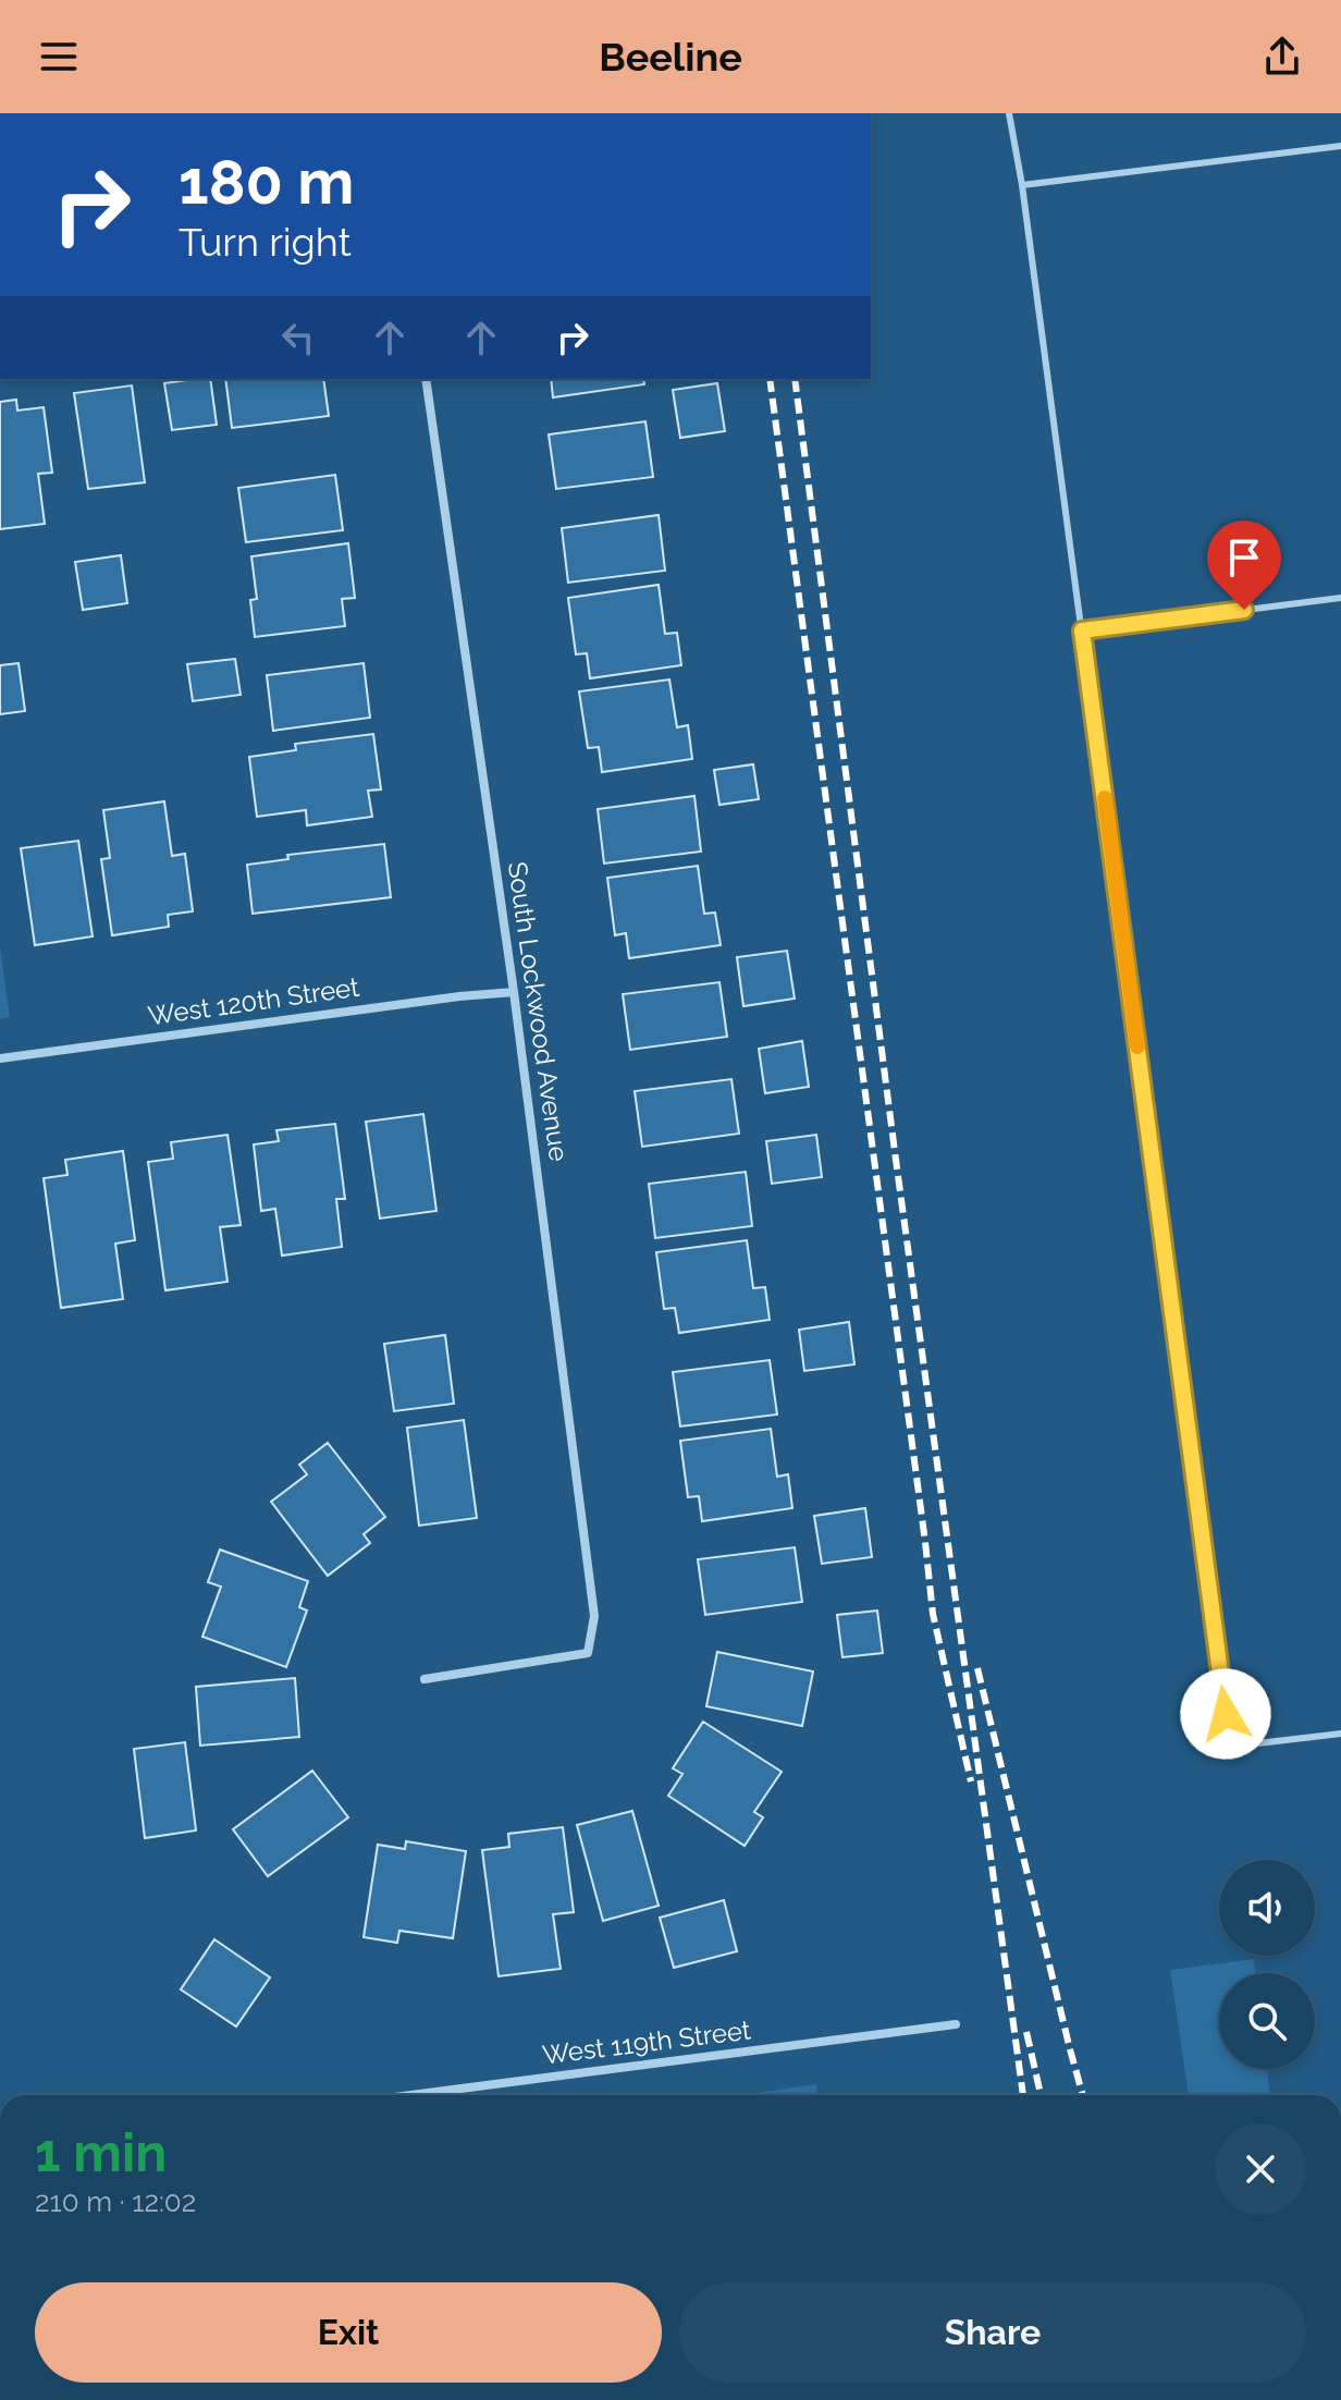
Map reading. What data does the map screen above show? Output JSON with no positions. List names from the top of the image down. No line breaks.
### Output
{"streets":{"street":["West 120th Street","South Lockwood Avenue","West 119th Street"]},"crossings":[["West 120th Street","South Lockwood Avenue"]],"page":{"header":"Beeline","turn":["180 m","Turn right"],"heading":["1 min","210 m · 12:02"],"buttons":["Exit","Share"]}}
